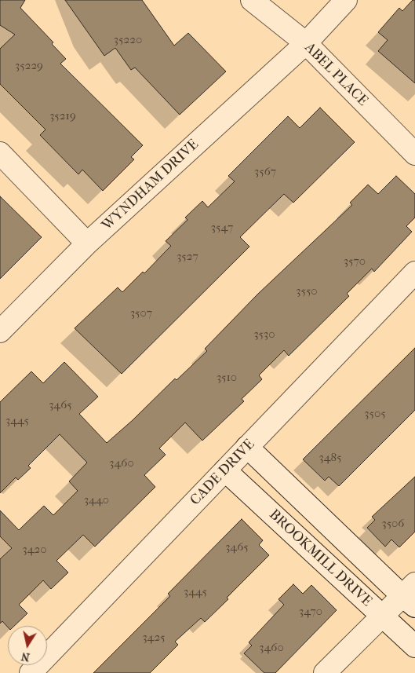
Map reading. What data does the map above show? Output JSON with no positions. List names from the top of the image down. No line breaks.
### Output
{"streets":{"street":["ABEL PLACE","WYNDHAM DRIVE","CADE DRIVE","BROOKMILL DRIVE"]},"crossings":[["ABEL PLACE","WYNDHAM DRIVE"],["CADE DRIVE","BROOKMILL DRIVE"]],"house_numbers":["35220","35229","35219","3567","3547","3527","3570","3550","3507","3530","3510","3465","3505","3445","3485","3460","3440","3506","3465","3420","3445","3470","3425","3460"],"north":"bottom"}
